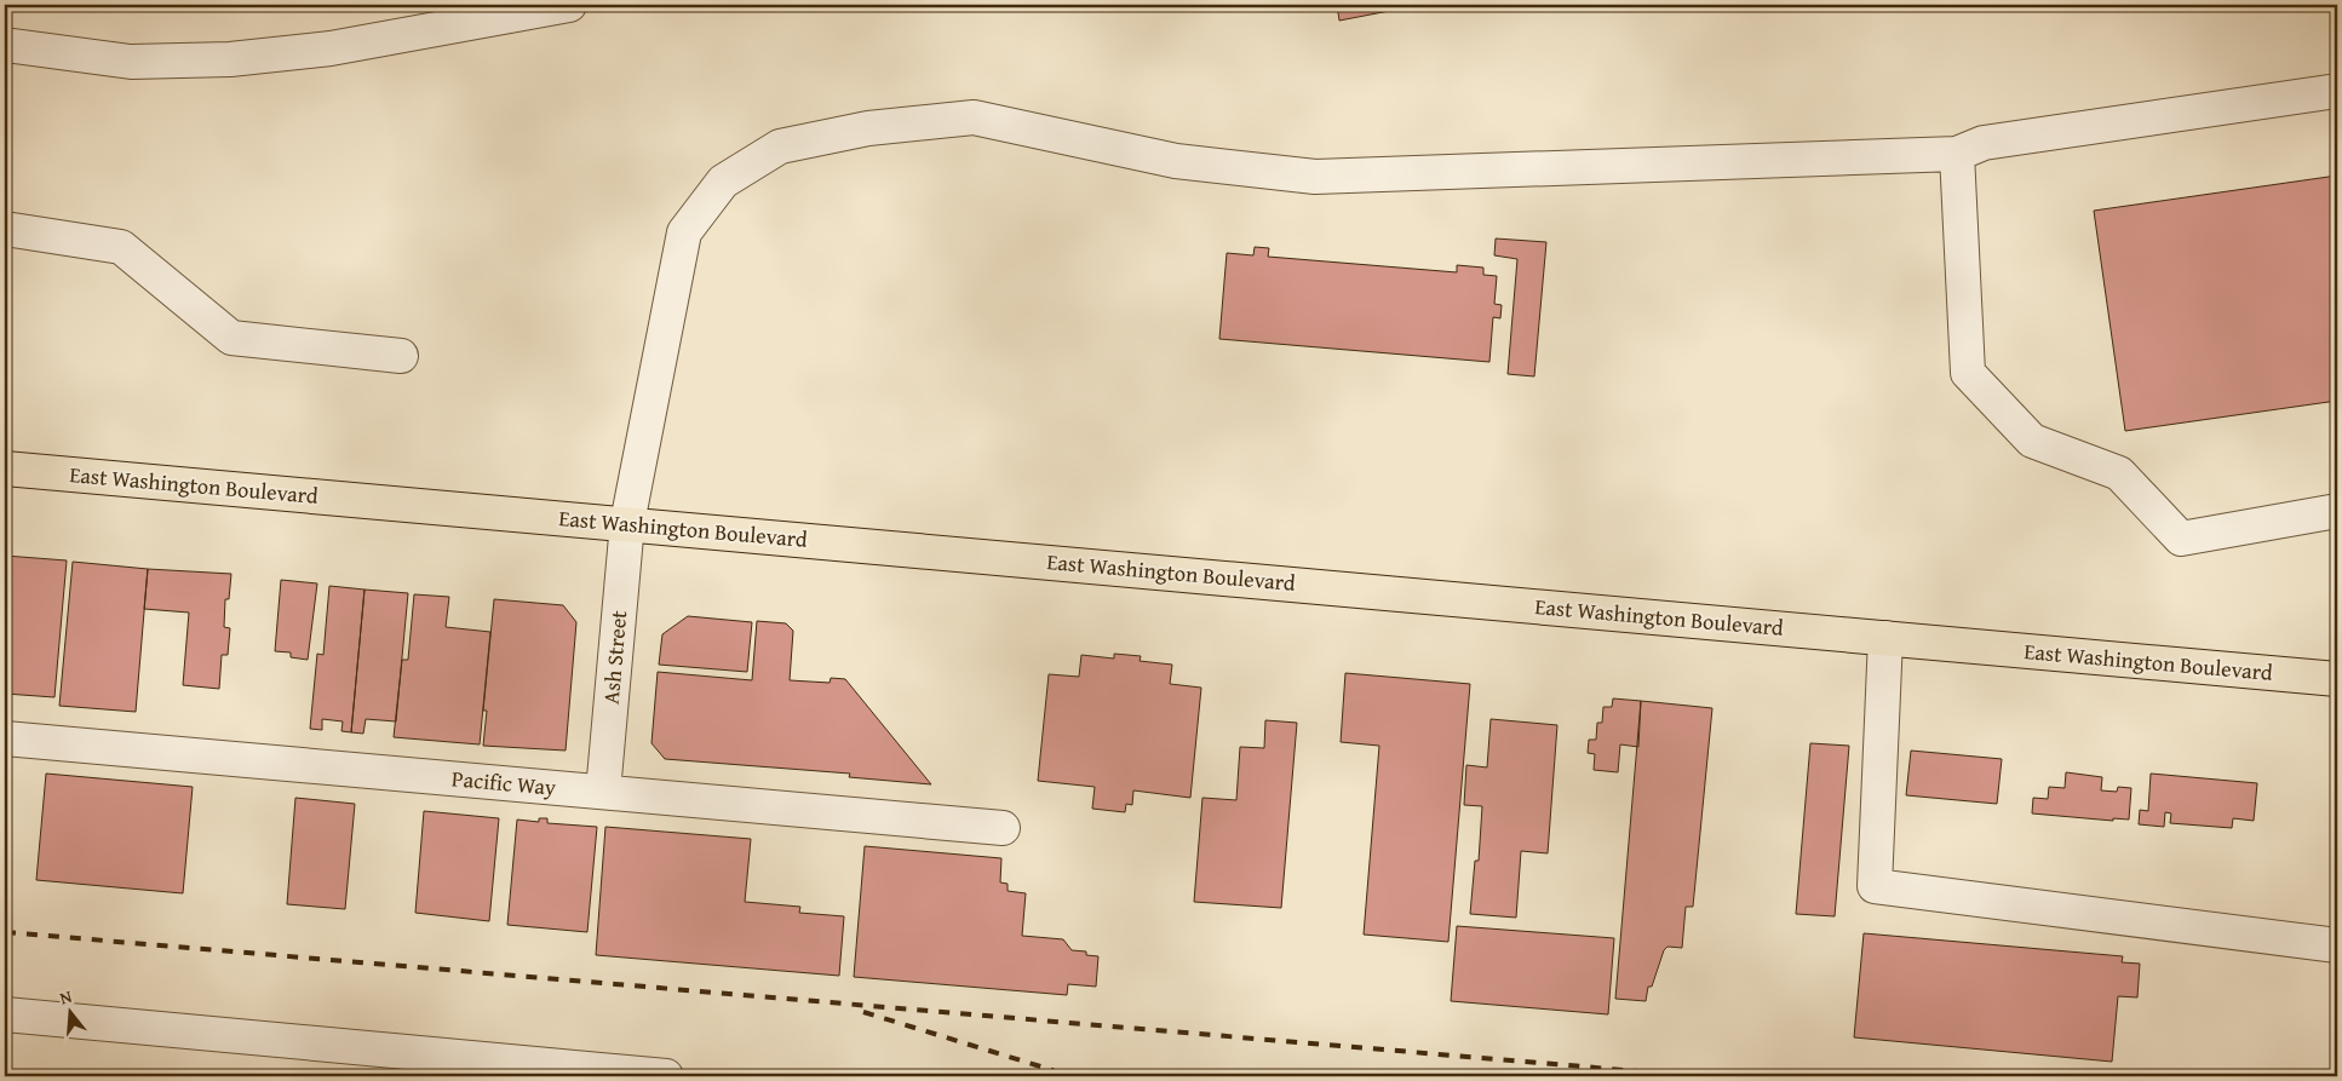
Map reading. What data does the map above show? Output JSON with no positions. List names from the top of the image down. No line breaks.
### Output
{"streets":{"main road":["East Washington Boulevard"],"street":["Ash Street","Pacific Way"]},"crossings":[["East Washington Boulevard","Ash Street"],["Ash Street","Pacific Way"]],"north":"top"}
